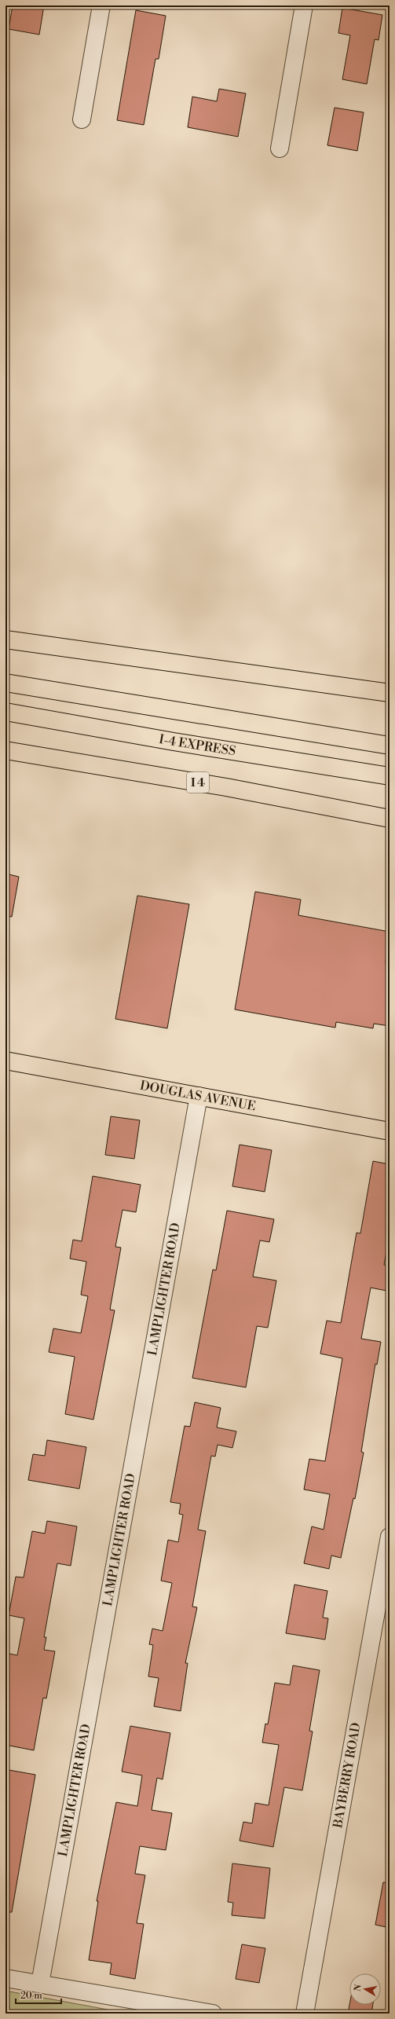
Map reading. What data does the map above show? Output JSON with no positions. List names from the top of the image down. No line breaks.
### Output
{"streets":{"main road":["I-4 EXPRESS","I 4","DOUGLAS AVENUE"],"street":["LAMPLIGHTER ROAD","BAYBERRY ROAD"]},"crossings":[["DOUGLAS AVENUE","LAMPLIGHTER ROAD"]],"scale_bar":"20 m","north":"left"}
